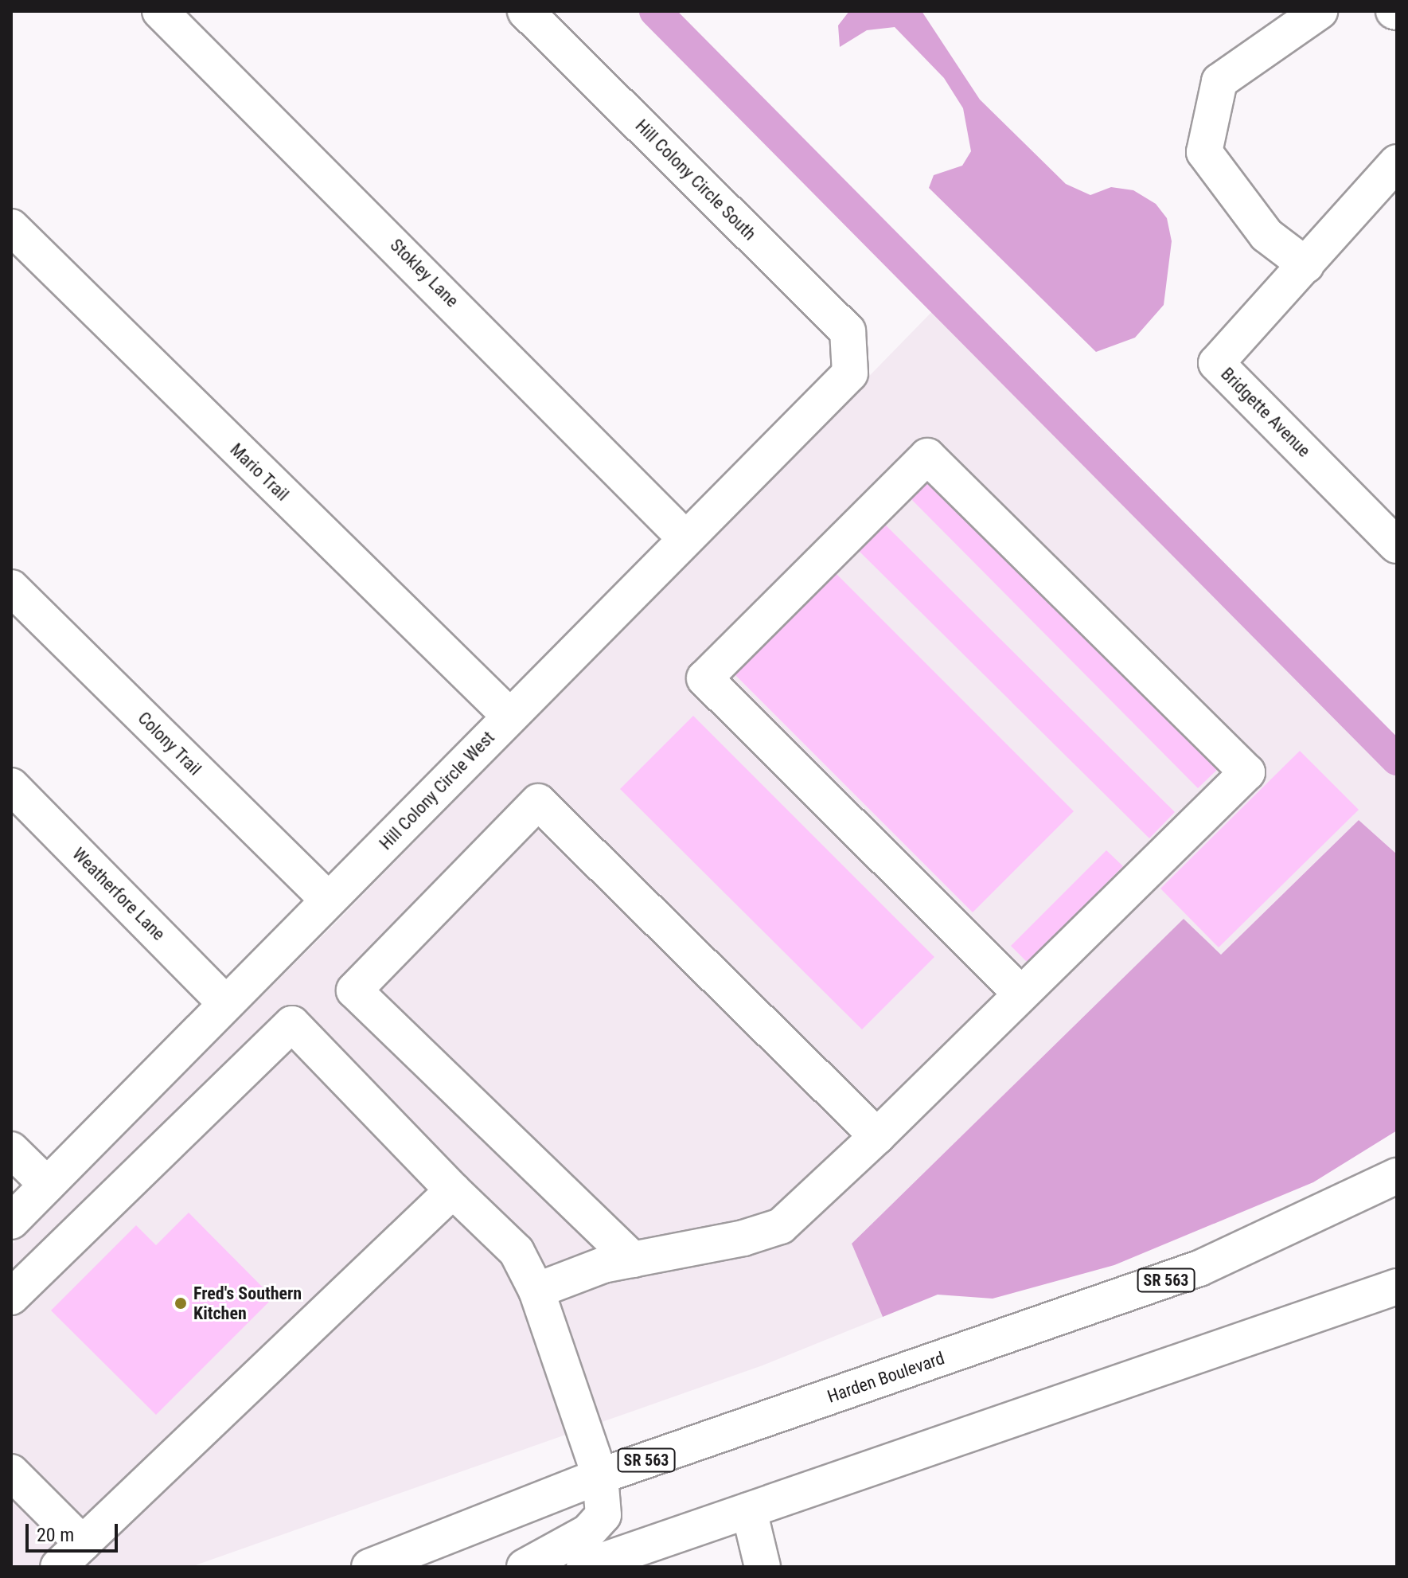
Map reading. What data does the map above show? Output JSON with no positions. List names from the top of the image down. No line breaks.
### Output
{"streets":{"street":["Hill Colony Circle South","Stokley Lane","Bridgette Avenue","Mario Trail","Colony Trail","Hill Colony Circle West","Weatherfore Lane","SR 563","Harden Boulevard"]},"crossings":[["Hill Colony Circle South","Hill Colony Circle West"],["Stokley Lane","Hill Colony Circle West"],["Mario Trail","Hill Colony Circle West"],["Colony Trail","Hill Colony Circle West"],["Hill Colony Circle West","Weatherfore Lane"]],"places":["Fred's Southern Kitchen"],"scale_bar":"20 m"}
